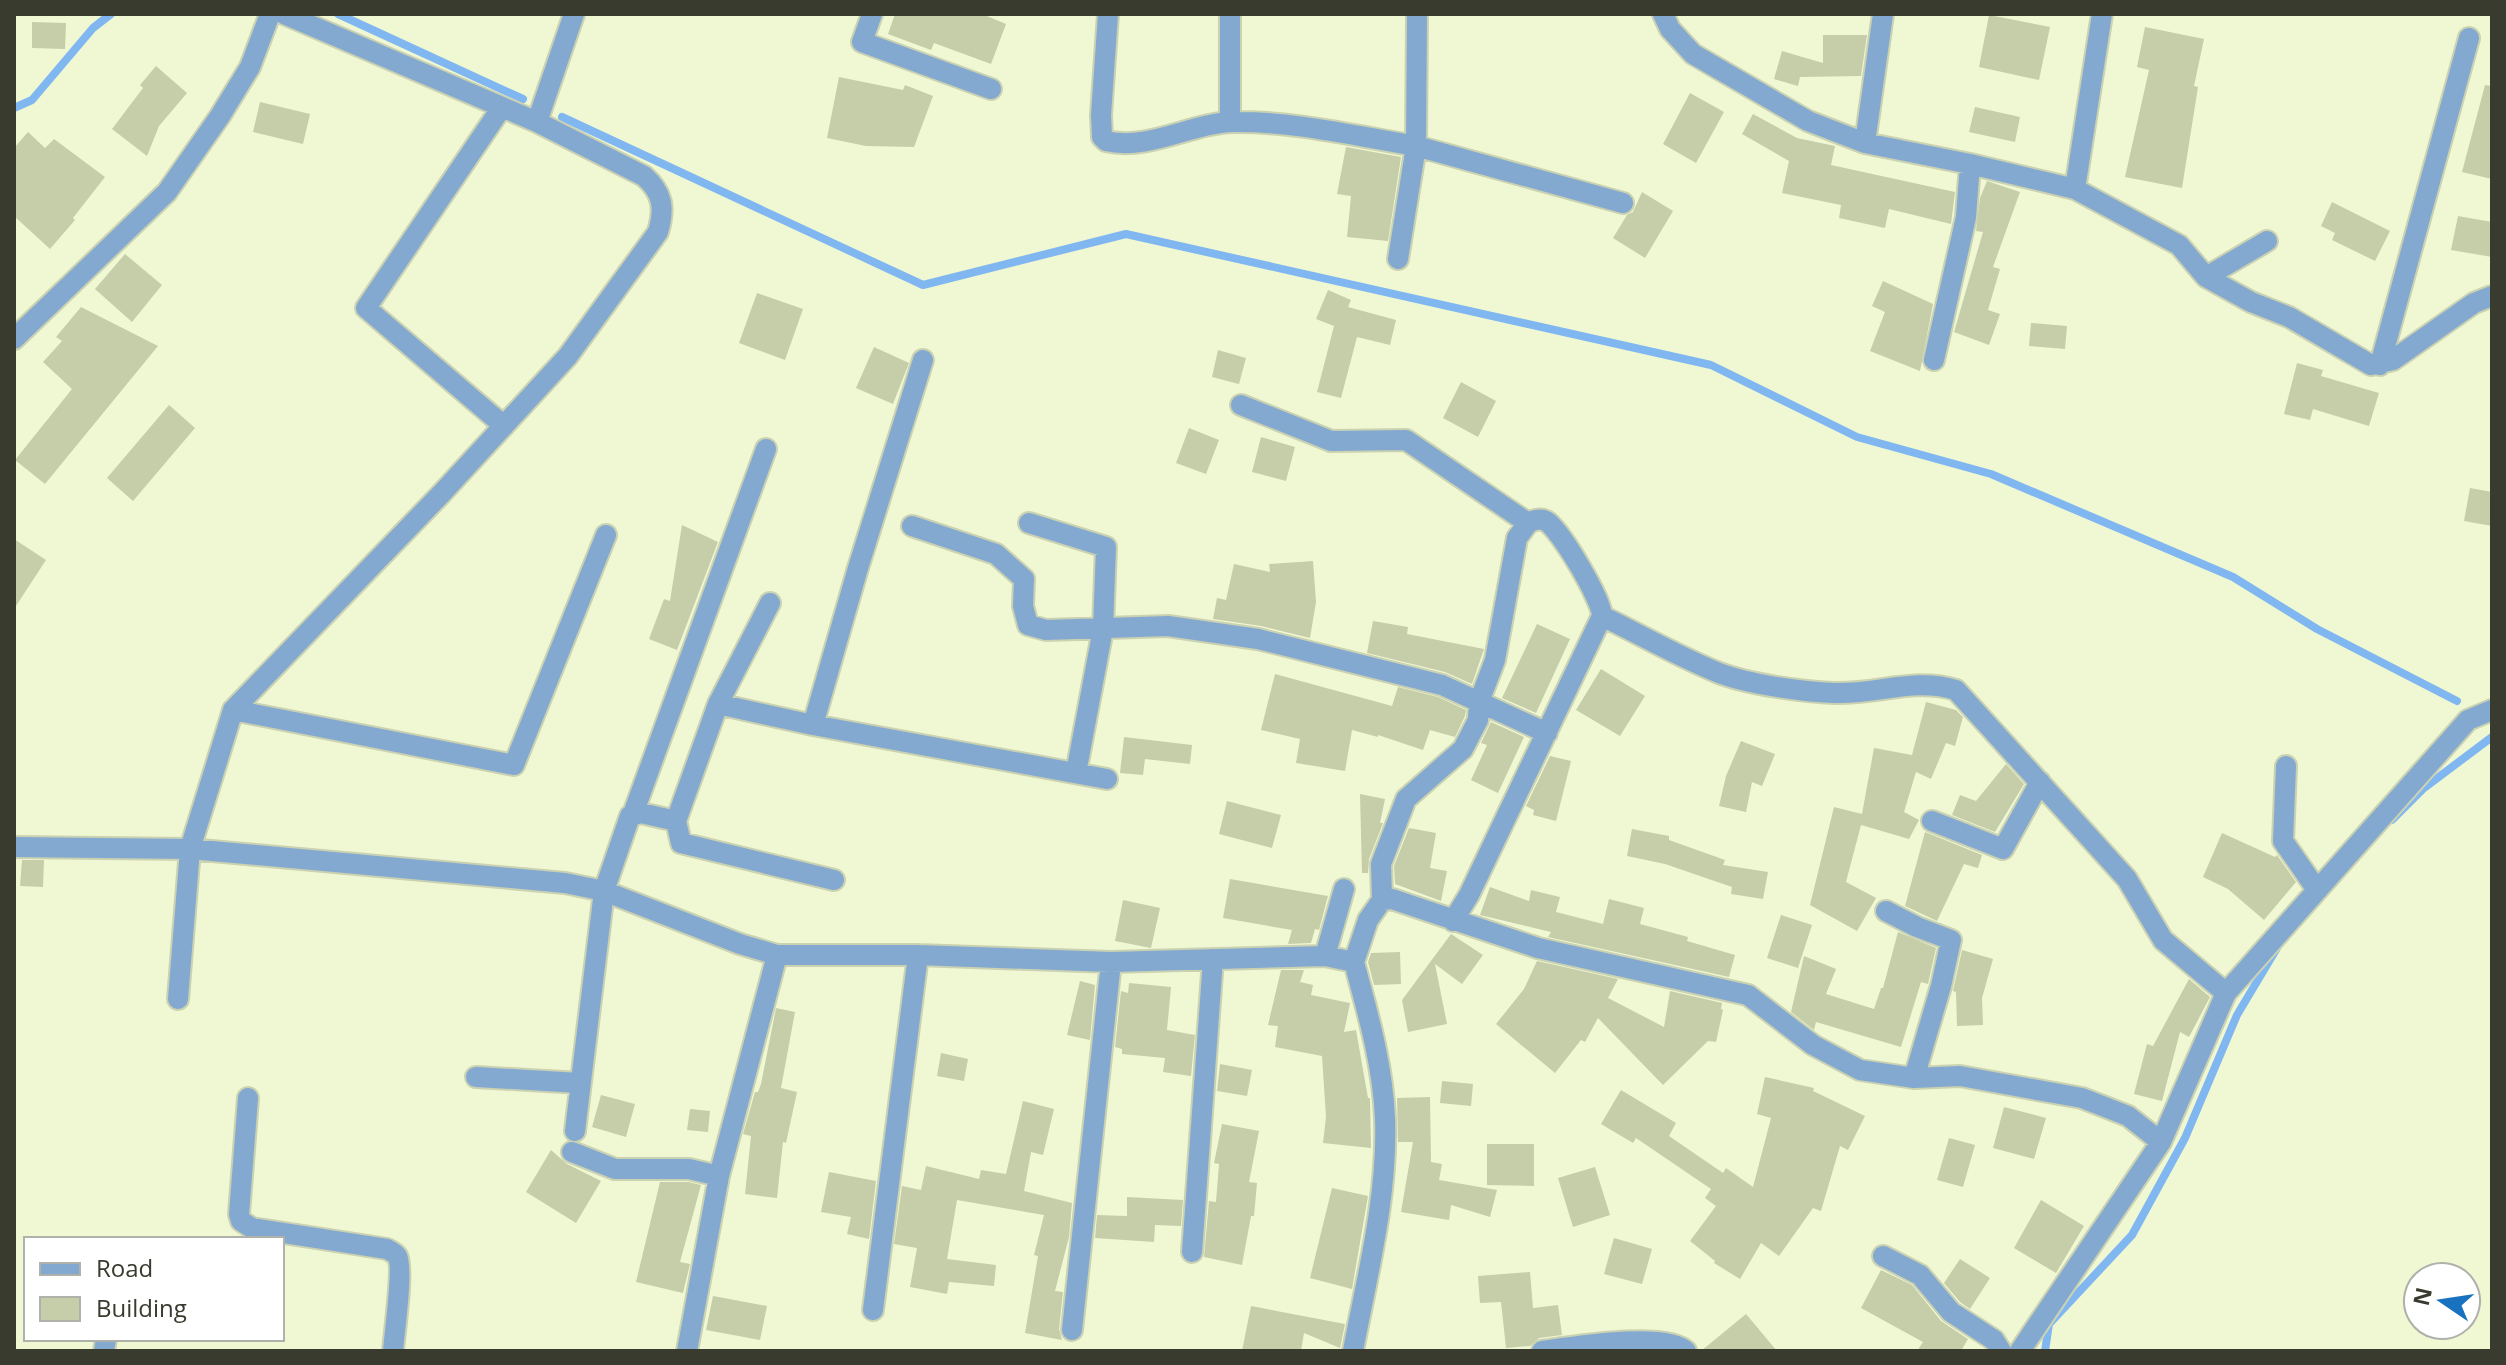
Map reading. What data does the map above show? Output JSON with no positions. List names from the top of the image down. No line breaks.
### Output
{"legend":["Road","Building"],"north":"left"}
